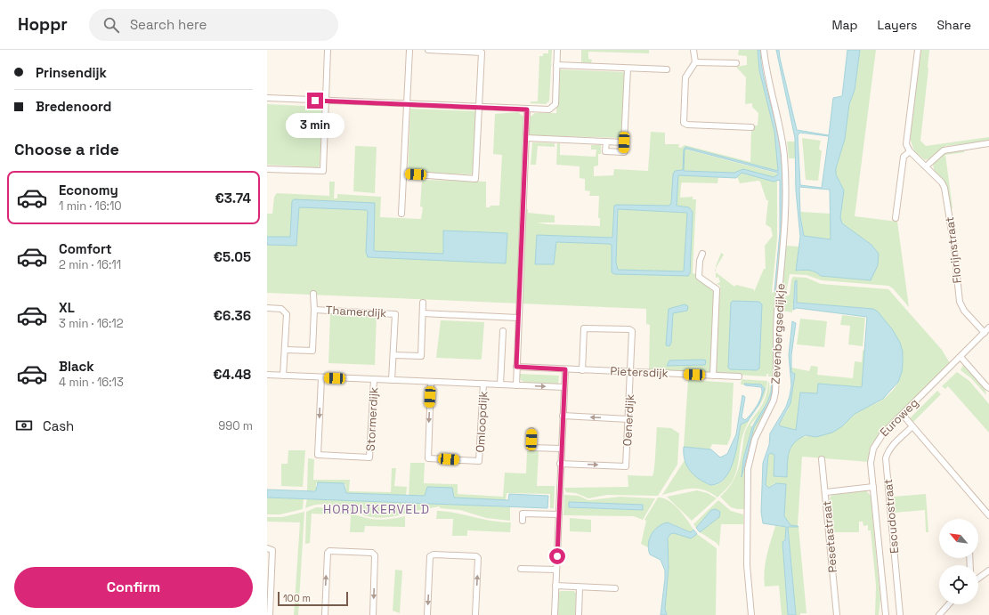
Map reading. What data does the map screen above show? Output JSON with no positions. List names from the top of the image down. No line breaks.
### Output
{"streets":{"street":["Florijnstraat","Thamerdijk","Zevenbergsedijkje","Pietersdijk","Euroweg","Stormerdijk","Oenerdijk","Omloopdijk","Escudostraat","Pesetastraat"]},"crossings":[["Florijnstraat","Euroweg"],["Pietersdijk","Oenerdijk"]],"districts":["HORDIJKERVELD"],"scale_bar":"100 m","north":"top left","page":{"header":"Hoppr","search":"Search here","nav":["Map","Layers","Share"],"banner":["Prinsendijk","Bredenoord"],"bubble":"3 min","heading":"Choose a ride","list":[{"name":"Economy","note":"1 min · 16:10","value":"€3.74"},{"name":"Comfort","note":"2 min · 16:11","value":"€5.05"},{"name":"XL","note":"3 min · 16:12","value":"€6.36"},{"name":"Black","note":"4 min · 16:13","value":"€4.48"}],"pay":["Cash","990 m"],"buttons":"Confirm","scale":"100 m"}}
